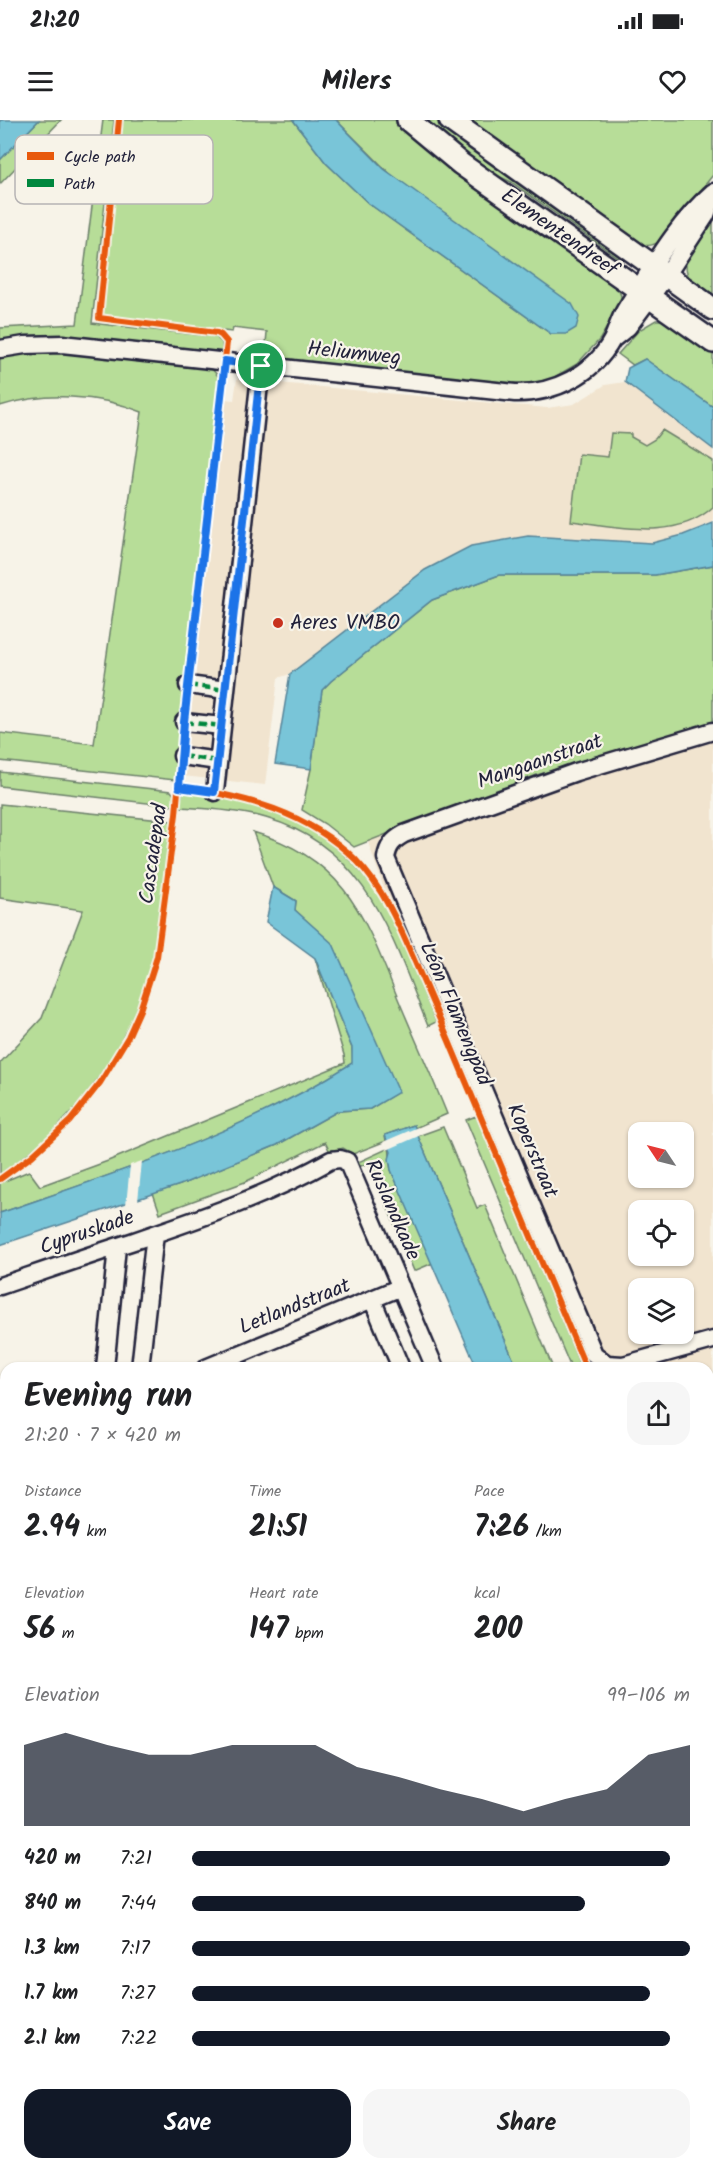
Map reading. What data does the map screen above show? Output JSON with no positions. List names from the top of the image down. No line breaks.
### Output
{"streets":{"main road":["Elementendreef"],"street":["Heliumweg","Mangaanstraat","Koperstraat","Ruslandkade","Cypruskade","Letlandstraat"],"cycle path":["Cascadepad","Léon Flamengpad"]},"crossings":[["Elementendreef","Heliumweg"],["Mangaanstraat","Koperstraat"],["Ruslandkade","Cypruskade"],["Ruslandkade","Letlandstraat"]],"places":["Aeres VMBO"],"legend":["Cycle path","Path"],"north":"top left","page":{"status":"21:20","header":"Milers","heading":["Evening run","21:20 · 7 × 420 m"],"stats":[["Distance","2.94 km"],["Time","21:51"],["Pace","7:26 /km"],["Elevation","56 m"],["Heart rate","147 bpm"],["kcal","200"]],"chart":["Elevation","99–106 m"],"list":[{"name":"420 m","note":"7:21"},{"name":"840 m","note":"7:44"},{"name":"1.3 km","note":"7:17"},{"name":"1.7 km","note":"7:27"},{"name":"2.1 km","note":"7:22"}],"buttons":["Save","Share"]}}
